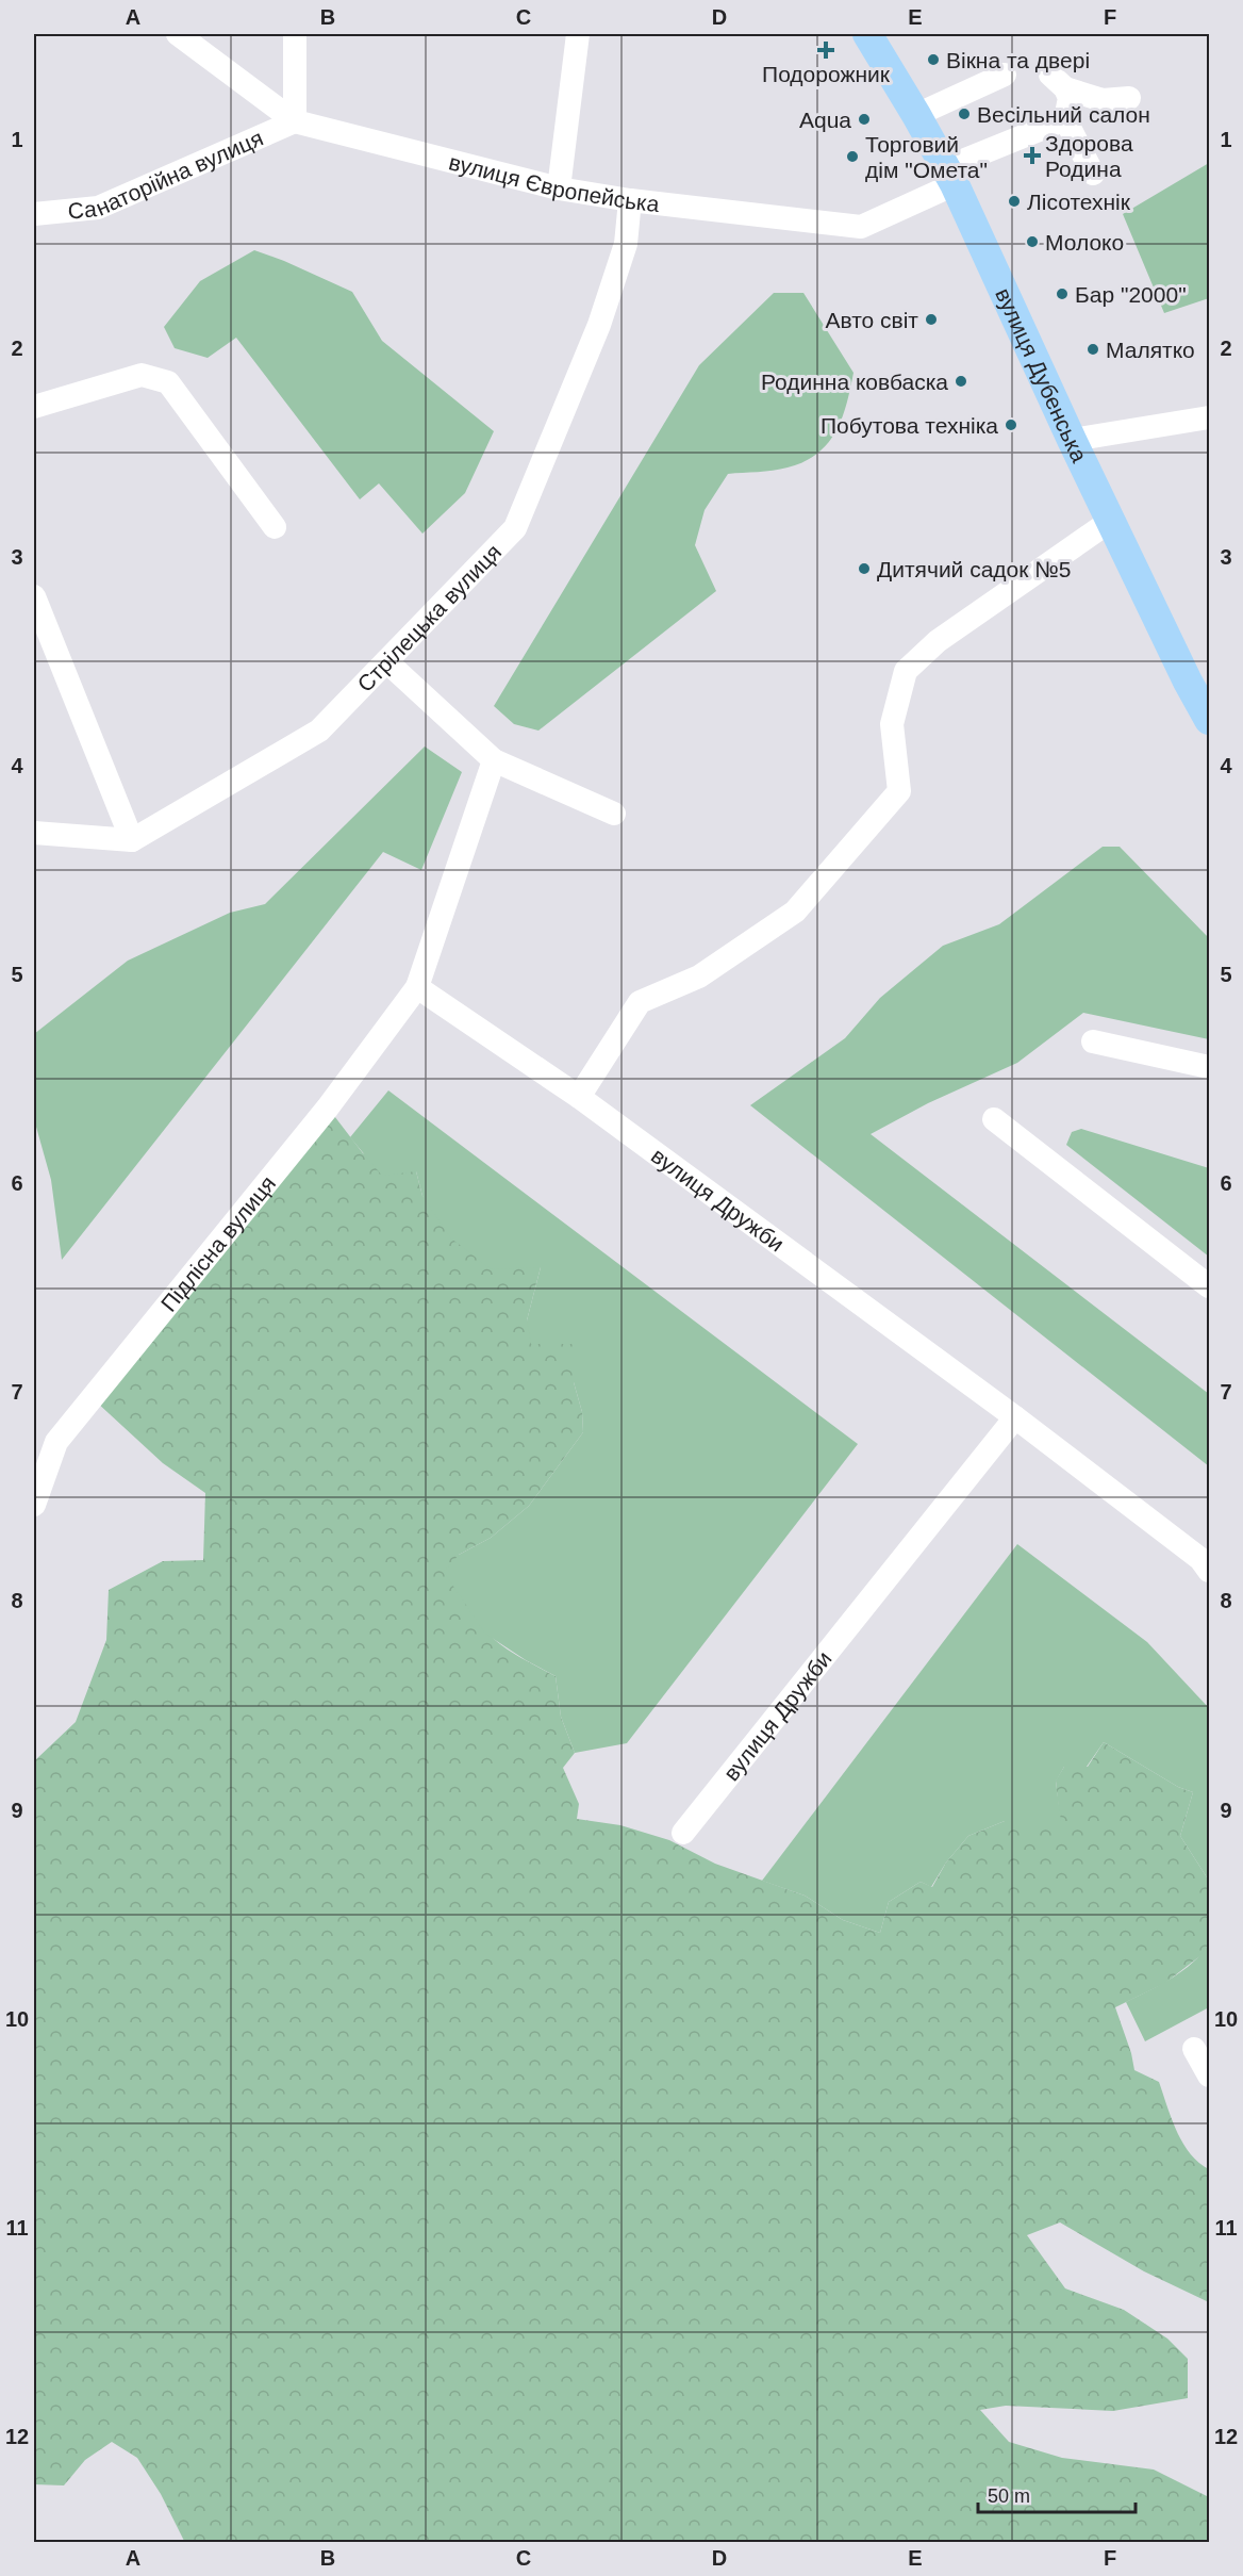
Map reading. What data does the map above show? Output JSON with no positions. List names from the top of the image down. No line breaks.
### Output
{"streets":{"main road":["вулиця Дубенська"],"street":["Санаторійна вулиця","вулиця Європейська","Стрілецька вулиця","вулиця Дружби","Підлісна вулиця"]},"crossings":[["Санаторійна вулиця","вулиця Європейська"],["вулиця Європейська","вулиця Дубенська"],["вулиця Європейська","Стрілецька вулиця"],["вулиця Дружби","Підлісна вулиця"]],"places":{"health":["Подорожник","Здорова Родина"],"other":["Вікна та двері","Весільний салон","Aqua","Торговий дім \"Омета\"","Лісотехнік","Молоко","Бар \"2000\"","Авто світ","Малятко","Родинна ковбаска","Побутова техніка","Дитячий садок №5"]},"scale_bar":"50 m","grid":{"columns":["A","B","C","D","E","F"],"rows":["1","2","3","4","5","6","7","8","9","10","11","12"]}}
